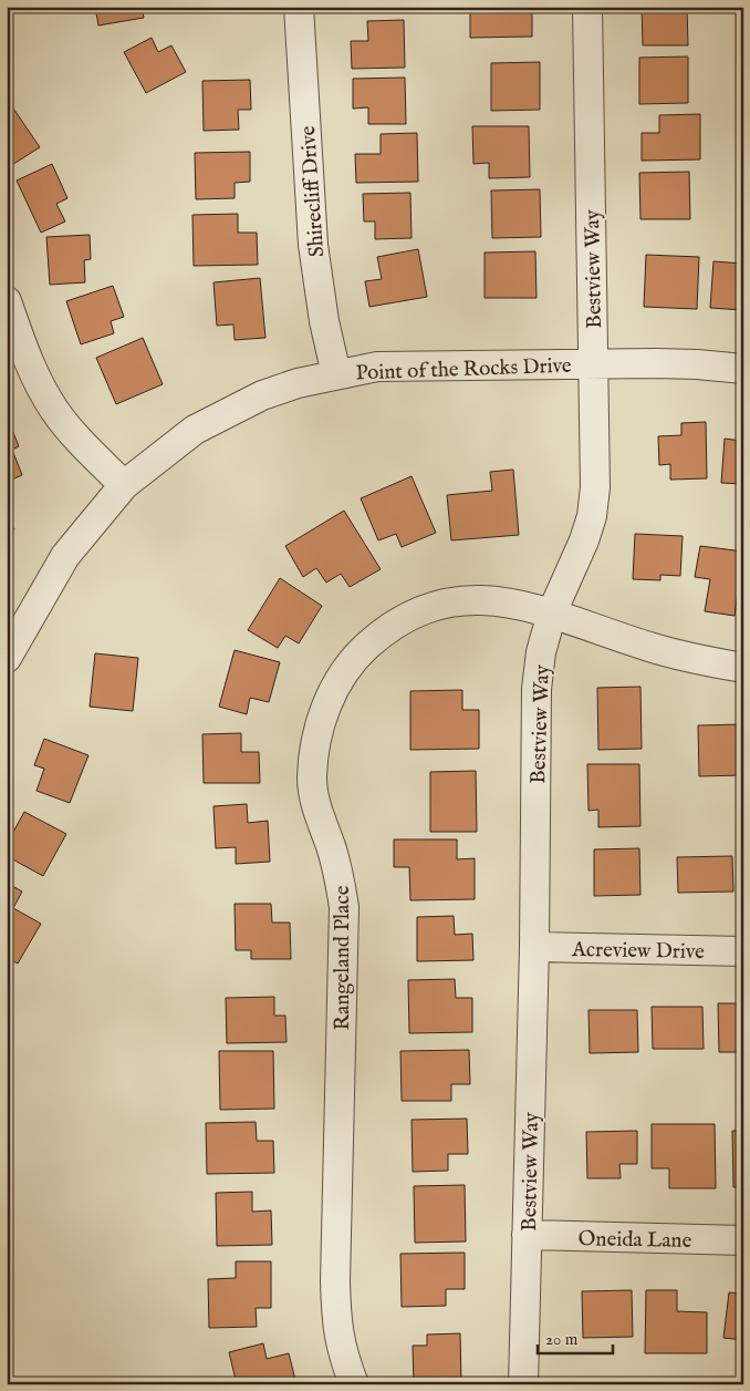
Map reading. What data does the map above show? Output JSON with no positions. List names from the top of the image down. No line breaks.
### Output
{"streets":{"street":["Shirecliff Drive","Bestview Way","Point of the Rocks Drive","Acreview Drive","Rangeland Place","Oneida Lane"]},"crossings":[["Shirecliff Drive","Point of the Rocks Drive"],["Bestview Way","Point of the Rocks Drive"],["Bestview Way","Acreview Drive"],["Bestview Way","Rangeland Place"],["Bestview Way","Oneida Lane"]],"scale_bar":"20 m"}
